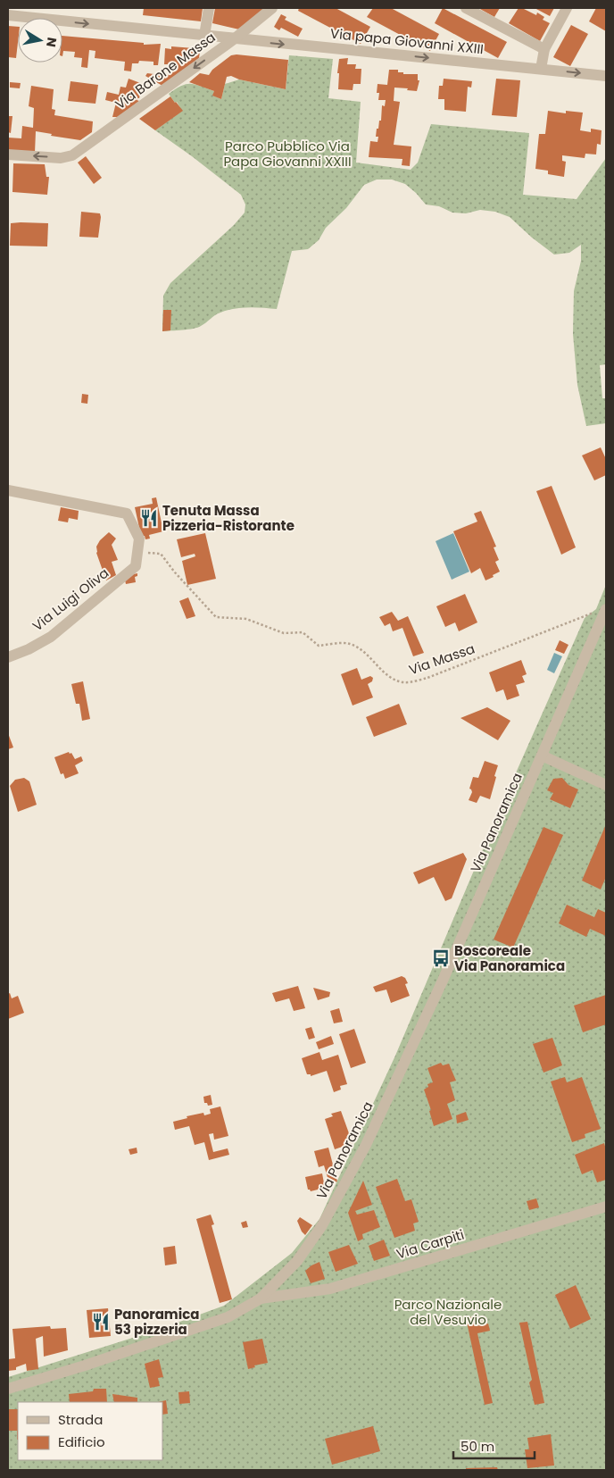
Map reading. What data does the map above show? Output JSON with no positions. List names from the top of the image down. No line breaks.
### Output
{"streets":{"street":["Via papa Giovanni XXIII","Via Barone Massa","Via Luigi Oliva","Via Panoramica","Via Carpiti"],"path":["Via Massa"]},"crossings":[["Via papa Giovanni XXIII","Via Barone Massa"],["Via Luigi Oliva","Via Massa"],["Via Massa","Via Panoramica"],["Via Panoramica","Via Carpiti"]],"one_way":["Via papa Giovanni XXIII","Via Barone Massa"],"parks":["Parco Pubblico Via Papa Giovanni XXIII","Parco Nazionale del Vesuvio"],"places":{"restaurant":["Tenuta Massa Pizzeria-Ristorante","Panoramica 53 pizzeria"],"bus stop":["Boscoreale Via Panoramica"]},"legend":["Strada","Edificio"],"scale_bar":"50 m","north":"right"}
